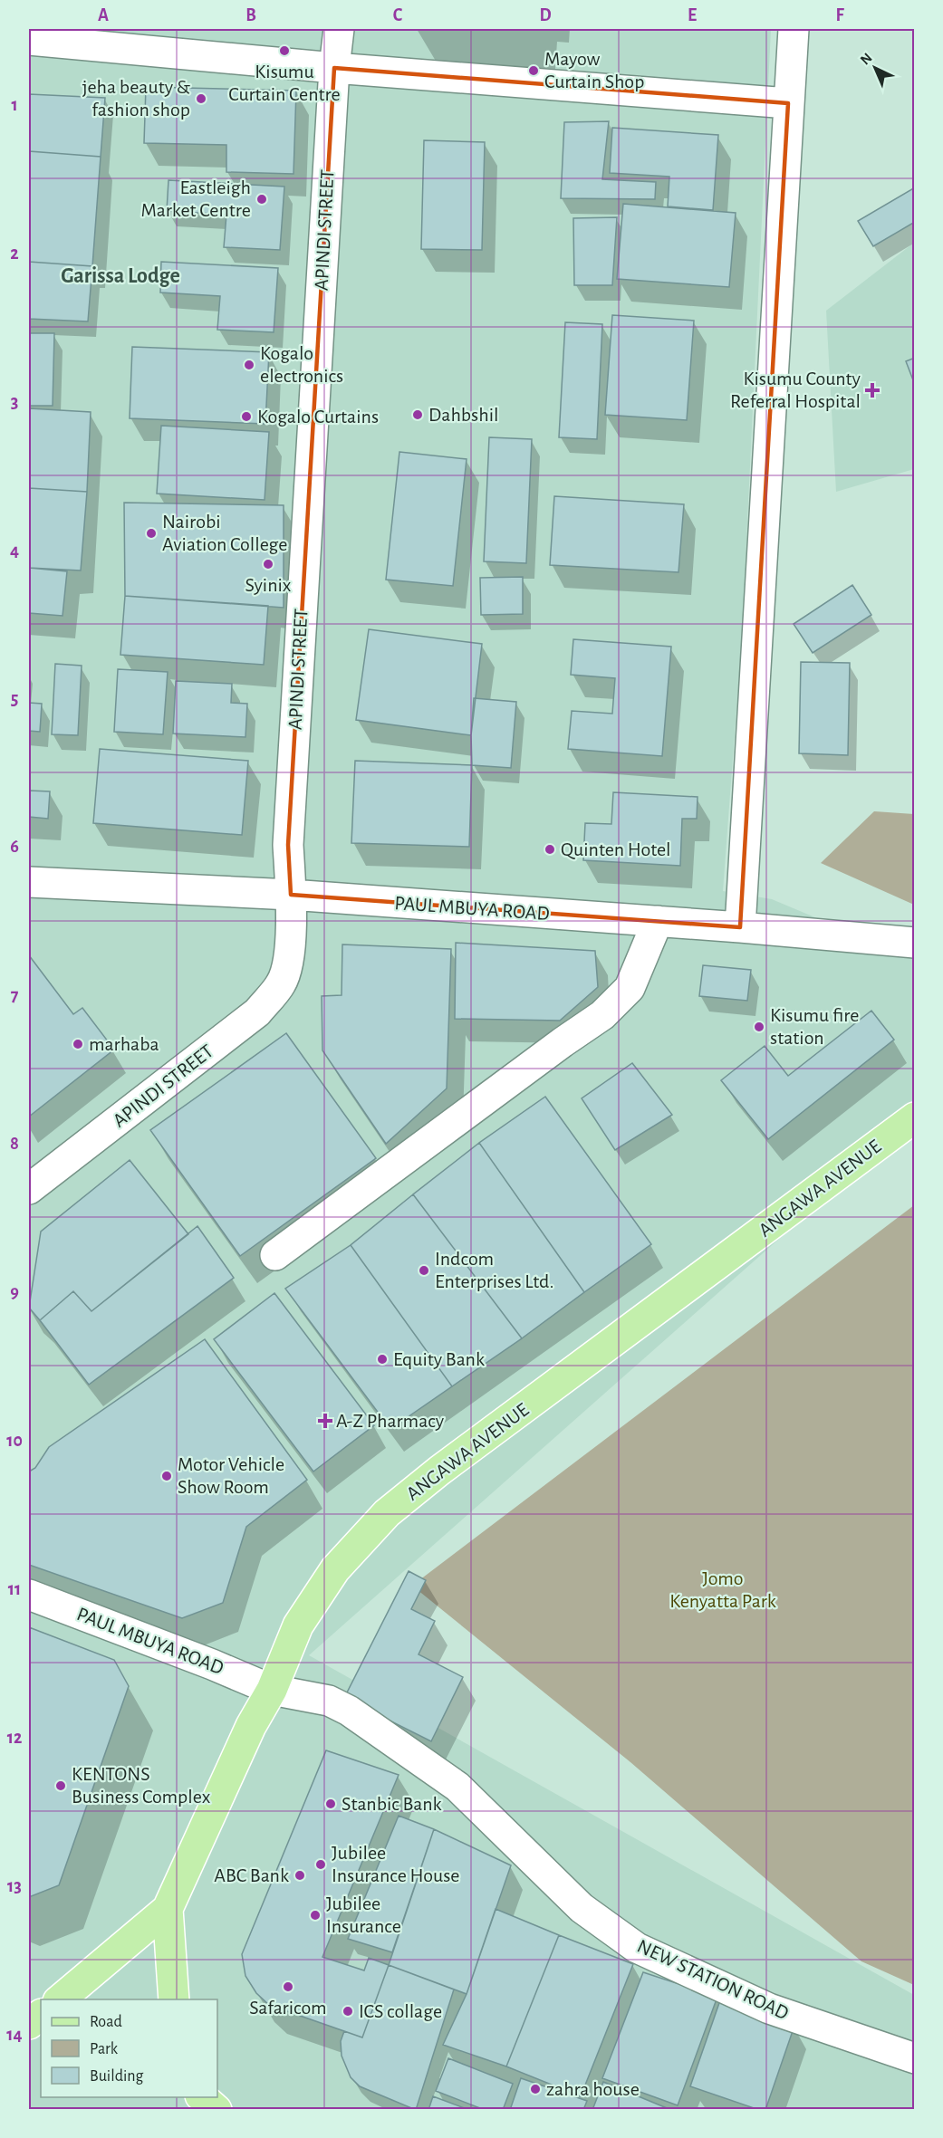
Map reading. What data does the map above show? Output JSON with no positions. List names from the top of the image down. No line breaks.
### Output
{"streets":{"main road":["ANGAWA AVENUE"],"street":["APINDI STREET","PAUL MBUYA ROAD","NEW STATION ROAD"]},"crossings":[["APINDI STREET","PAUL MBUYA ROAD"],["PAUL MBUYA ROAD","ANGAWA AVENUE"],["PAUL MBUYA ROAD","NEW STATION ROAD"]],"districts":["Garissa Lodge"],"parks":["Jomo Kenyatta Park"],"places":{"other":["Kisumu Curtain Centre","Mayow Curtain Shop","jeha beauty & fashion shop","Eastleigh Market Centre","Kogalo electronics","Dahbshil","Kogalo Curtains","Nairobi Aviation College","Syinix","Quinten Hotel","Kisumu fire station","marhaba","Indcom Enterprises Ltd.","Equity Bank","Motor Vehicle Show Room","KENTONS Business Complex","Stanbic Bank","Jubilee Insurance House","ABC Bank","Jubilee Insurance","Safaricom","ICS collage","zahra house"],"health":["Kisumu County Referral Hospital","A-Z Pharmacy"]},"legend":["Road","Park","Building"],"north":"top left","grid":{"columns":["A","B","C","D","E","F"],"rows":["1","2","3","4","5","6","7","8","9","10","11","12","13","14"]}}
